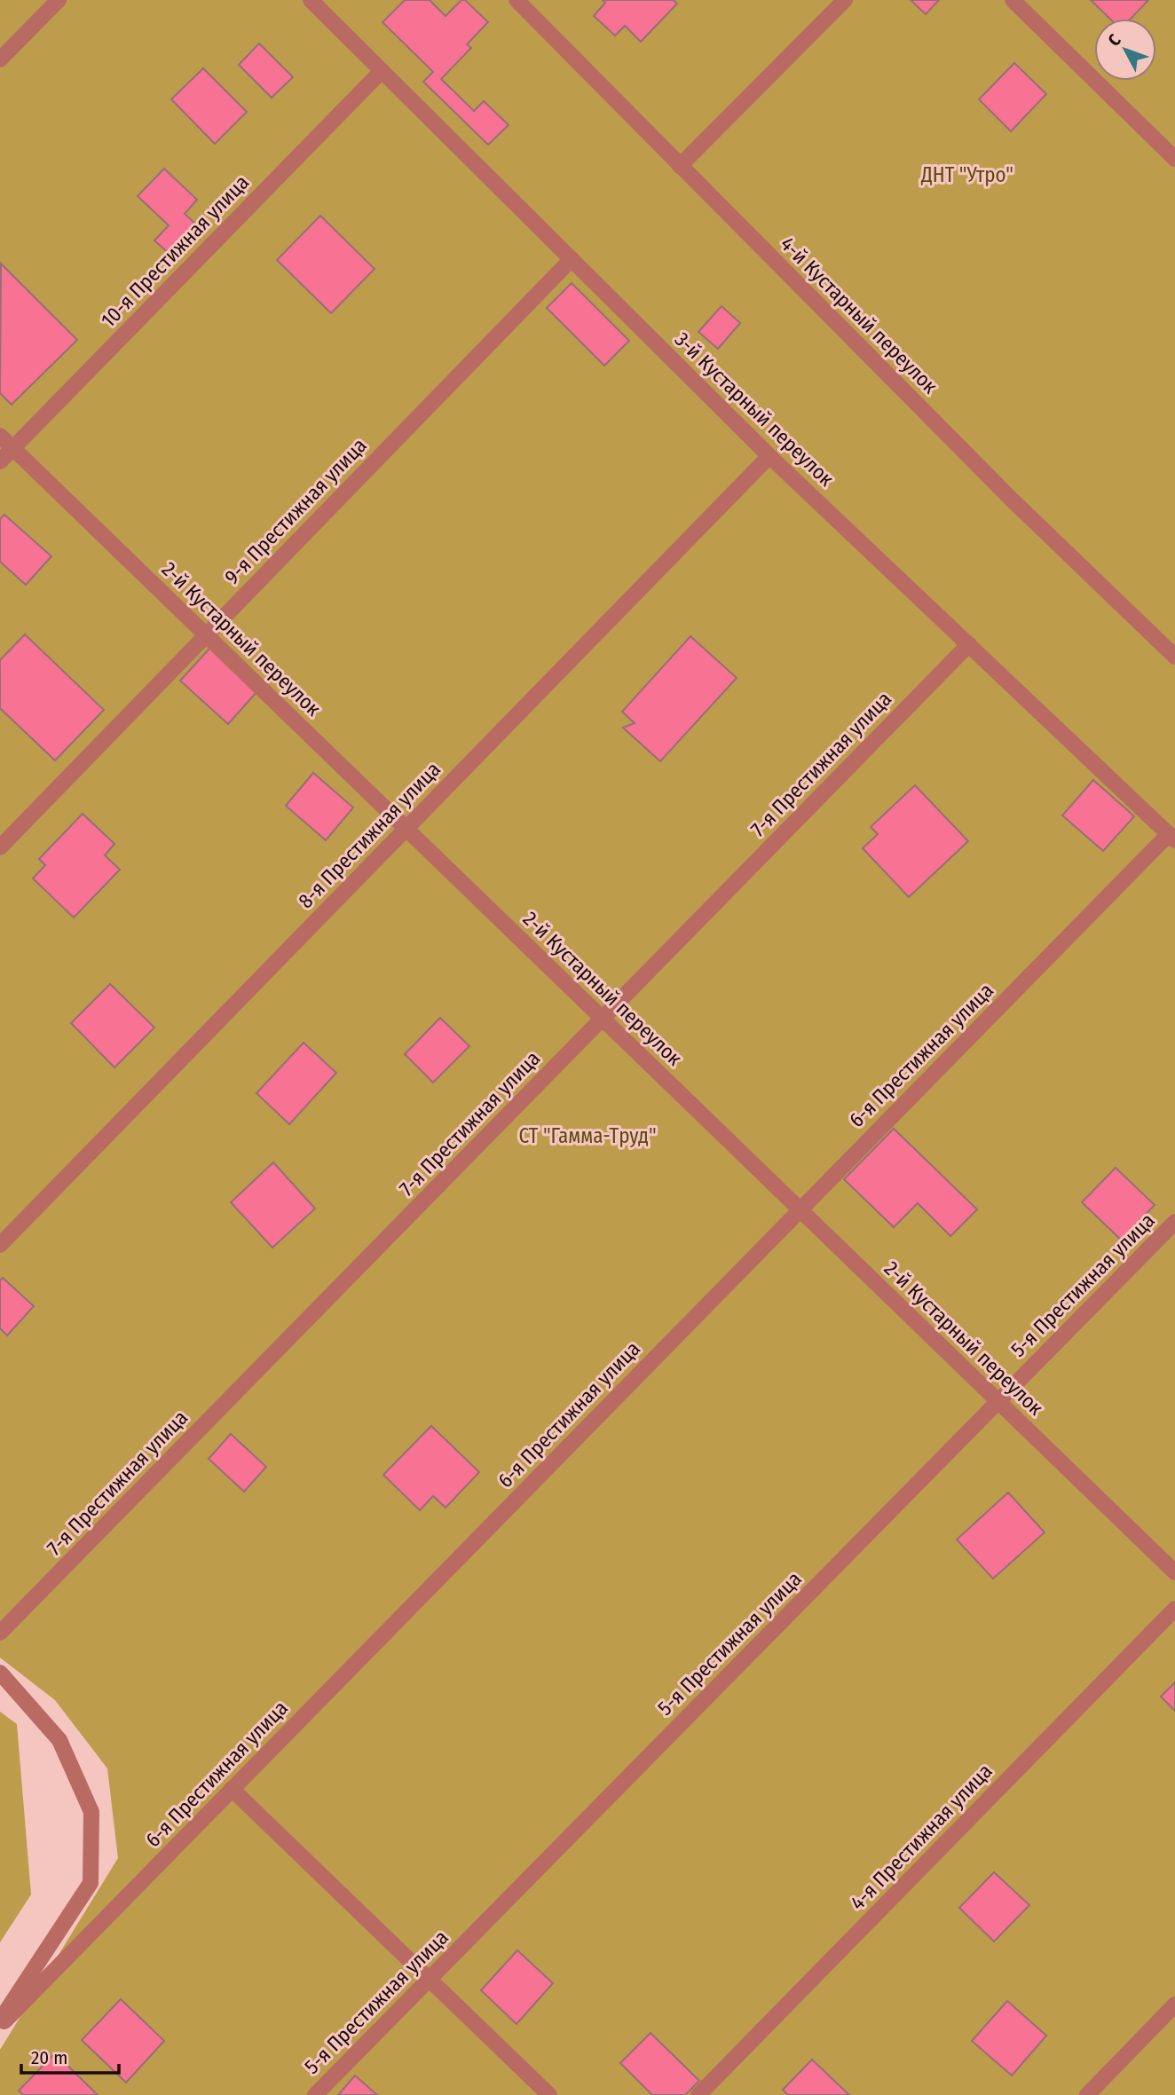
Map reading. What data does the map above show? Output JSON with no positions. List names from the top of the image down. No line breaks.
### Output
{"streets":{"street":["10-я Престижная улица","4-й Кустарный переулок","3-й Кустарный переулок","9-я Престижная улица","2-й Кустарный переулок","7-я Престижная улица","8-я Престижная улица","6-я Престижная улица","5-я Престижная улица","4-я Престижная улица"]},"crossings":[["10-я Престижная улица","3-й Кустарный переулок"],["10-я Престижная улица","2-й Кустарный переулок"],["3-й Кустарный переулок","9-я Престижная улица"],["3-й Кустарный переулок","7-я Престижная улица"],["3-й Кустарный переулок","8-я Престижная улица"],["3-й Кустарный переулок","6-я Престижная улица"],["9-я Престижная улица","2-й Кустарный переулок"],["2-й Кустарный переулок","7-я Престижная улица"],["2-й Кустарный переулок","8-я Престижная улица"],["2-й Кустарный переулок","6-я Престижная улица"],["2-й Кустарный переулок","5-я Престижная улица"]],"parks":["ДНТ \"Утро\"","СТ \"Гамма-Труд\""],"scale_bar":"20 m","north":"top left"}
